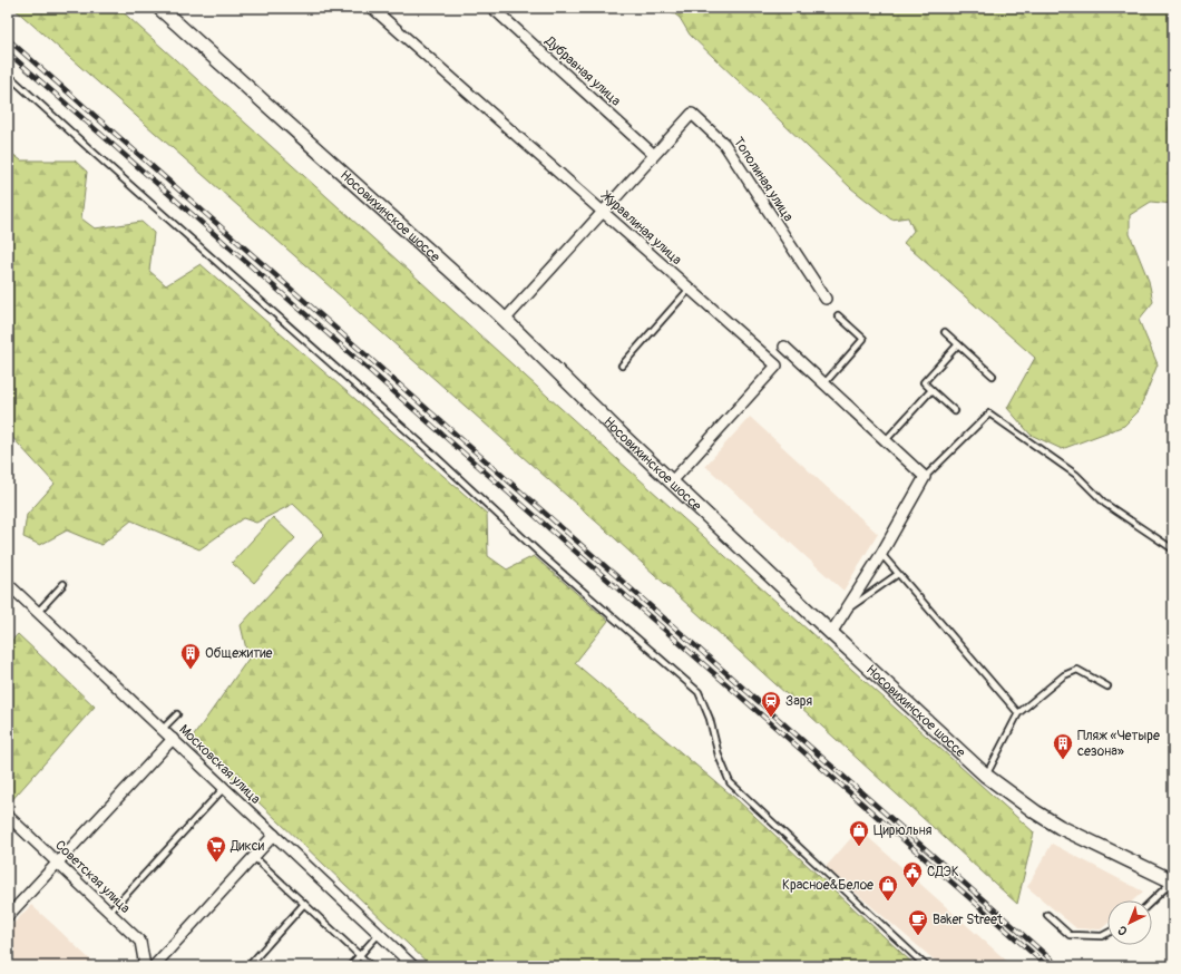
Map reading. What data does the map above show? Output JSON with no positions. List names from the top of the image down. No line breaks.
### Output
{"streets":{"main road":["Носовихинское шоссе"],"street":["Дубравная улица","Тополиная улица","Журавлиная улица","Московская улица","Советская улица"]},"crossings":[["Дубравная улица","Тополиная улица"],["Тополиная улица","Носовихинское шоссе"],["Тополиная улица","Журавлиная улица"],["Носовихинское шоссе","Журавлиная улица"]],"places":{"building":["Общежитие","Пляж «Четыре сезона»"],"station":["Заря"],"shop":["Цирюльня","Красное&Белое"],"supermarket":["Дикси"],"public building":["СДЭК"],"cafe":["Baker Street"]},"north":"bottom left"}
